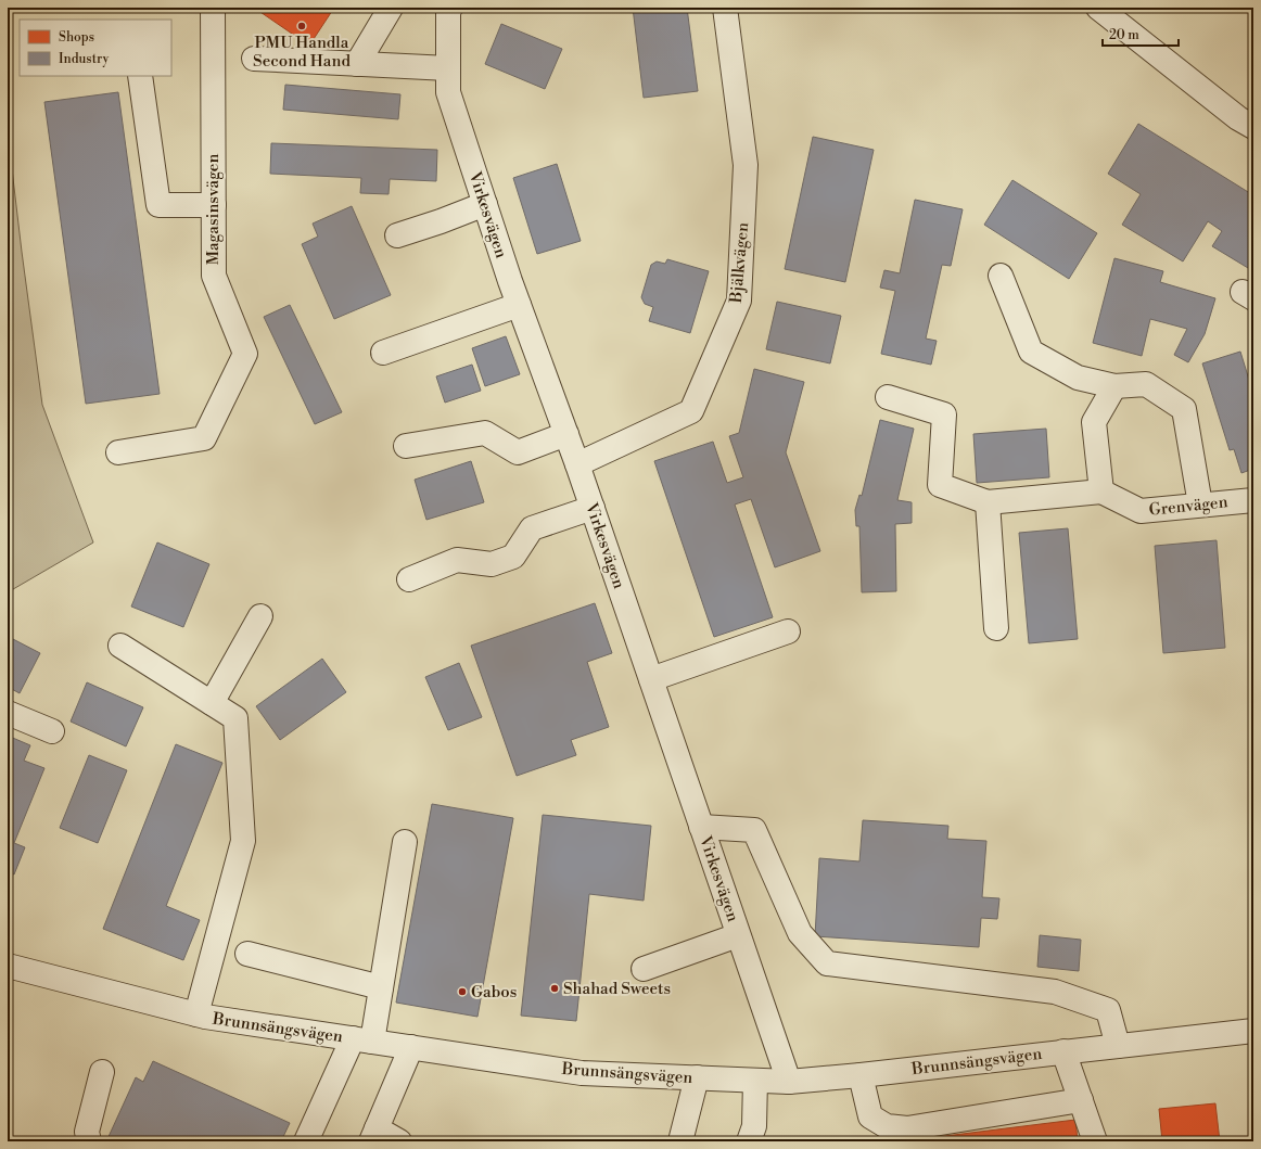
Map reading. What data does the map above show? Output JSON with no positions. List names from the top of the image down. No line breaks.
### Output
{"streets":{"street":["Magasinsvägen","Virkesvägen","Bjälkvägen","Grenvägen","Brunnsängsvägen"]},"crossings":[["Virkesvägen","Bjälkvägen"],["Virkesvägen","Brunnsängsvägen"]],"places":["PMU Handla Second Hand","Shahad Sweets","Gabos"],"legend":["Shops","Industry"],"scale_bar":"20 m"}
